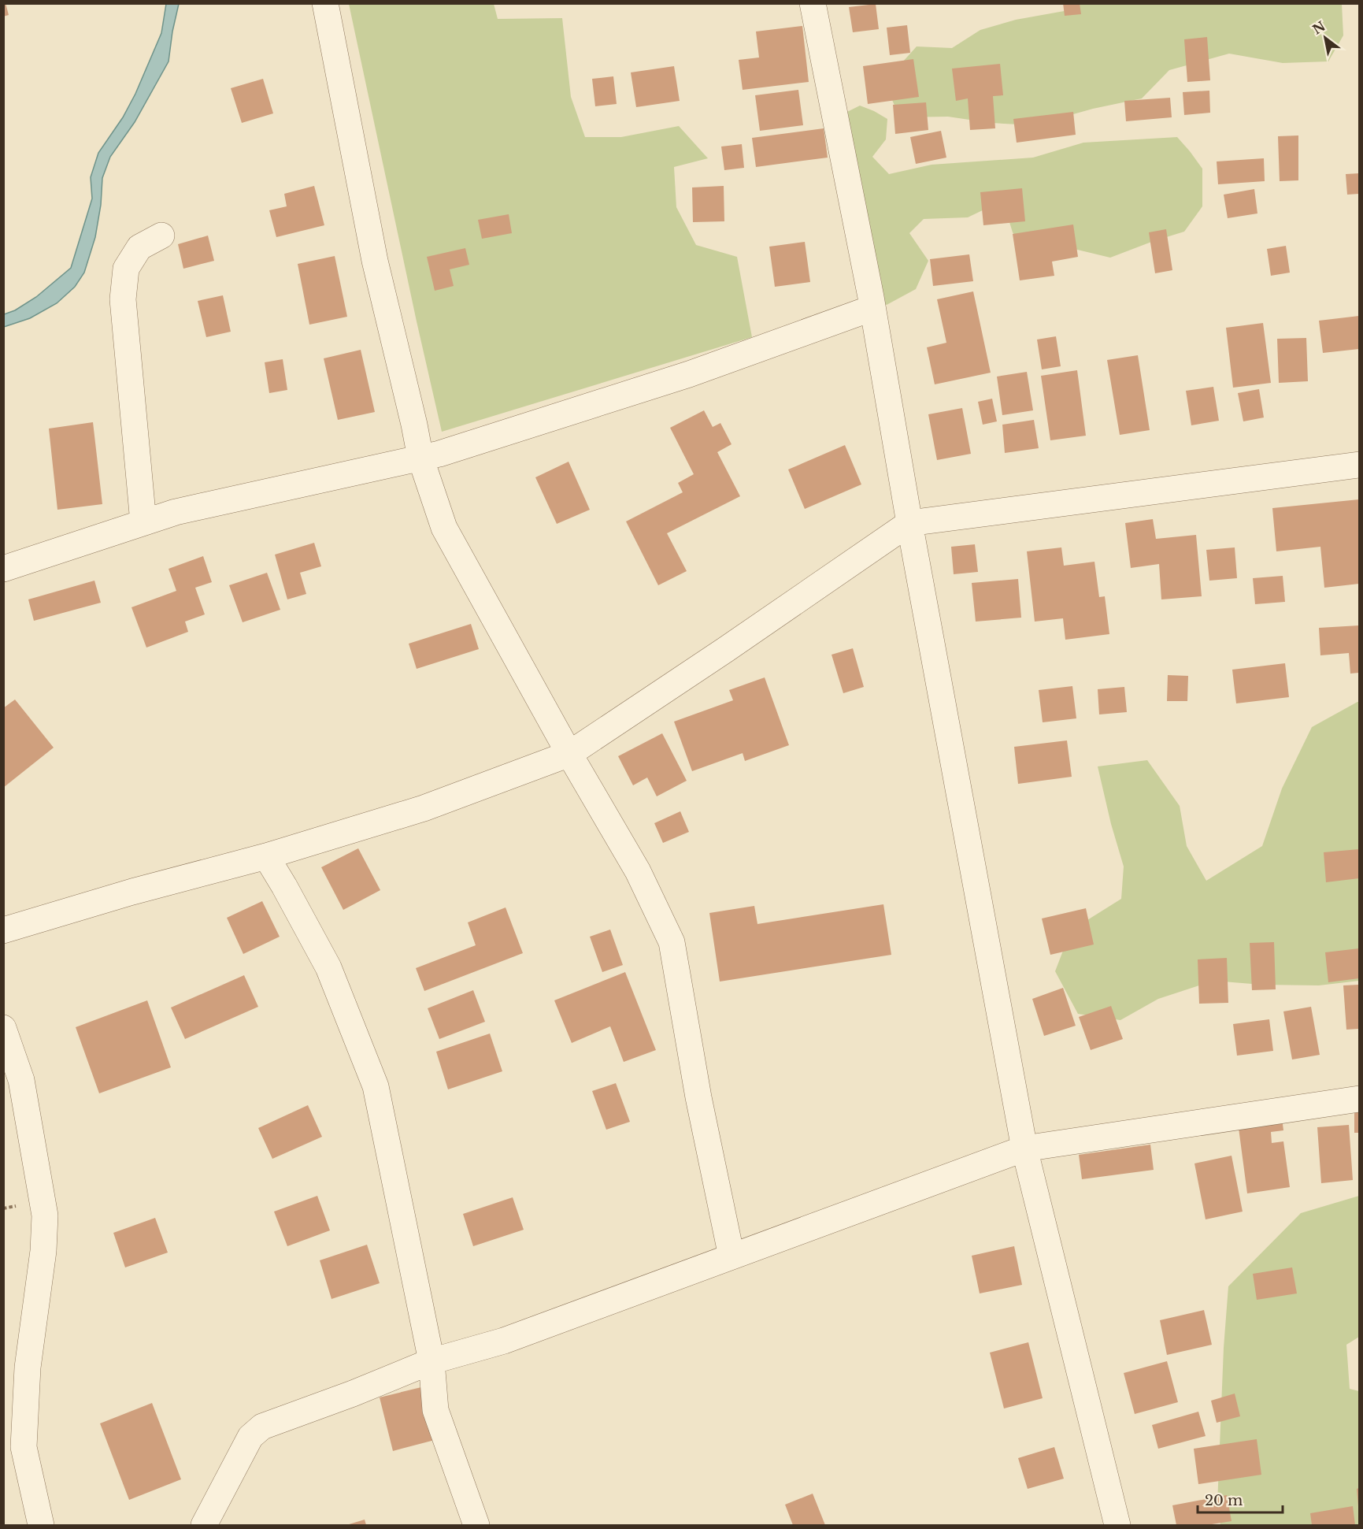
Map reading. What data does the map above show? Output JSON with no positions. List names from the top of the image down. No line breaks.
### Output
{"scale_bar":"20 m","north":"top left"}
